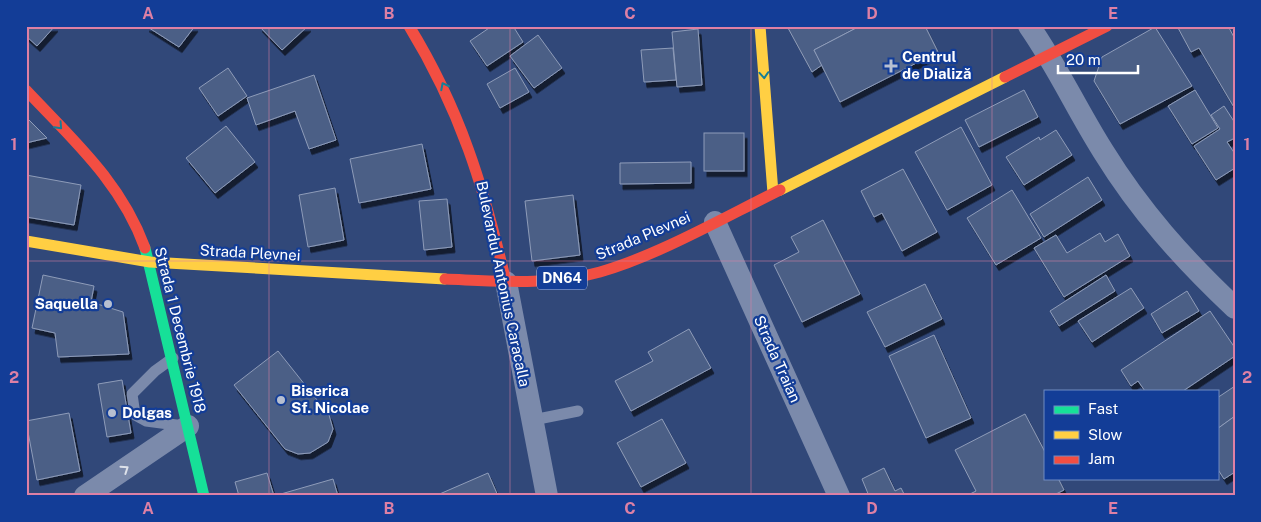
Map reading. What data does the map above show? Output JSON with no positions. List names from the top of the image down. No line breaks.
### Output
{"streets":{"main road":["Strada Plevnei","DN64","Bulevardul Antonius Caracalla","Strada 1 Decembrie 1918"],"street":["Strada Traian"]},"crossings":[["Strada Plevnei","Bulevardul Antonius Caracalla"],["Strada Plevnei","Strada 1 Decembrie 1918"],["Strada Plevnei","Strada Traian"]],"one_way":["Bulevardul Antonius Caracalla","Strada 1 Decembrie 1918"],"places":{"health":["Centrul de Dializă"],"other":["Saquella","Biserica Sf. Nicolae","Dolgas"]},"legend":["Fast","Slow","Jam"],"scale_bar":"20 m","grid":{"columns":["A","B","C","D","E"],"rows":["1","2"]}}
